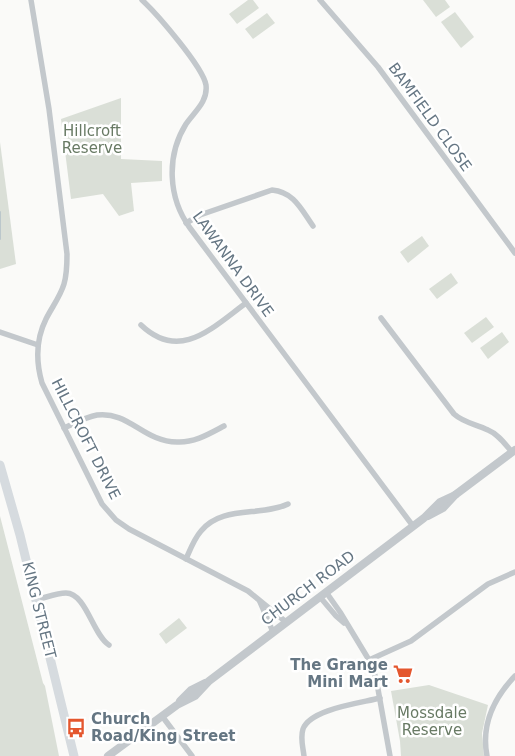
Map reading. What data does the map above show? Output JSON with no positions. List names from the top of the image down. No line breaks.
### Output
{"streets":{"main road":["KING STREET"],"street":["BAMFIELD CLOSE","LAWANNA DRIVE","HILLCROFT DRIVE","CHURCH ROAD"]},"crossings":[["LAWANNA DRIVE","CHURCH ROAD"],["HILLCROFT DRIVE","CHURCH ROAD"]],"parks":["Hillcroft Reserve","Mossdale Reserve"],"places":{"supermarket":["The Grange Mini Mart"],"bus stop":["Church Road/King Street"]}}
